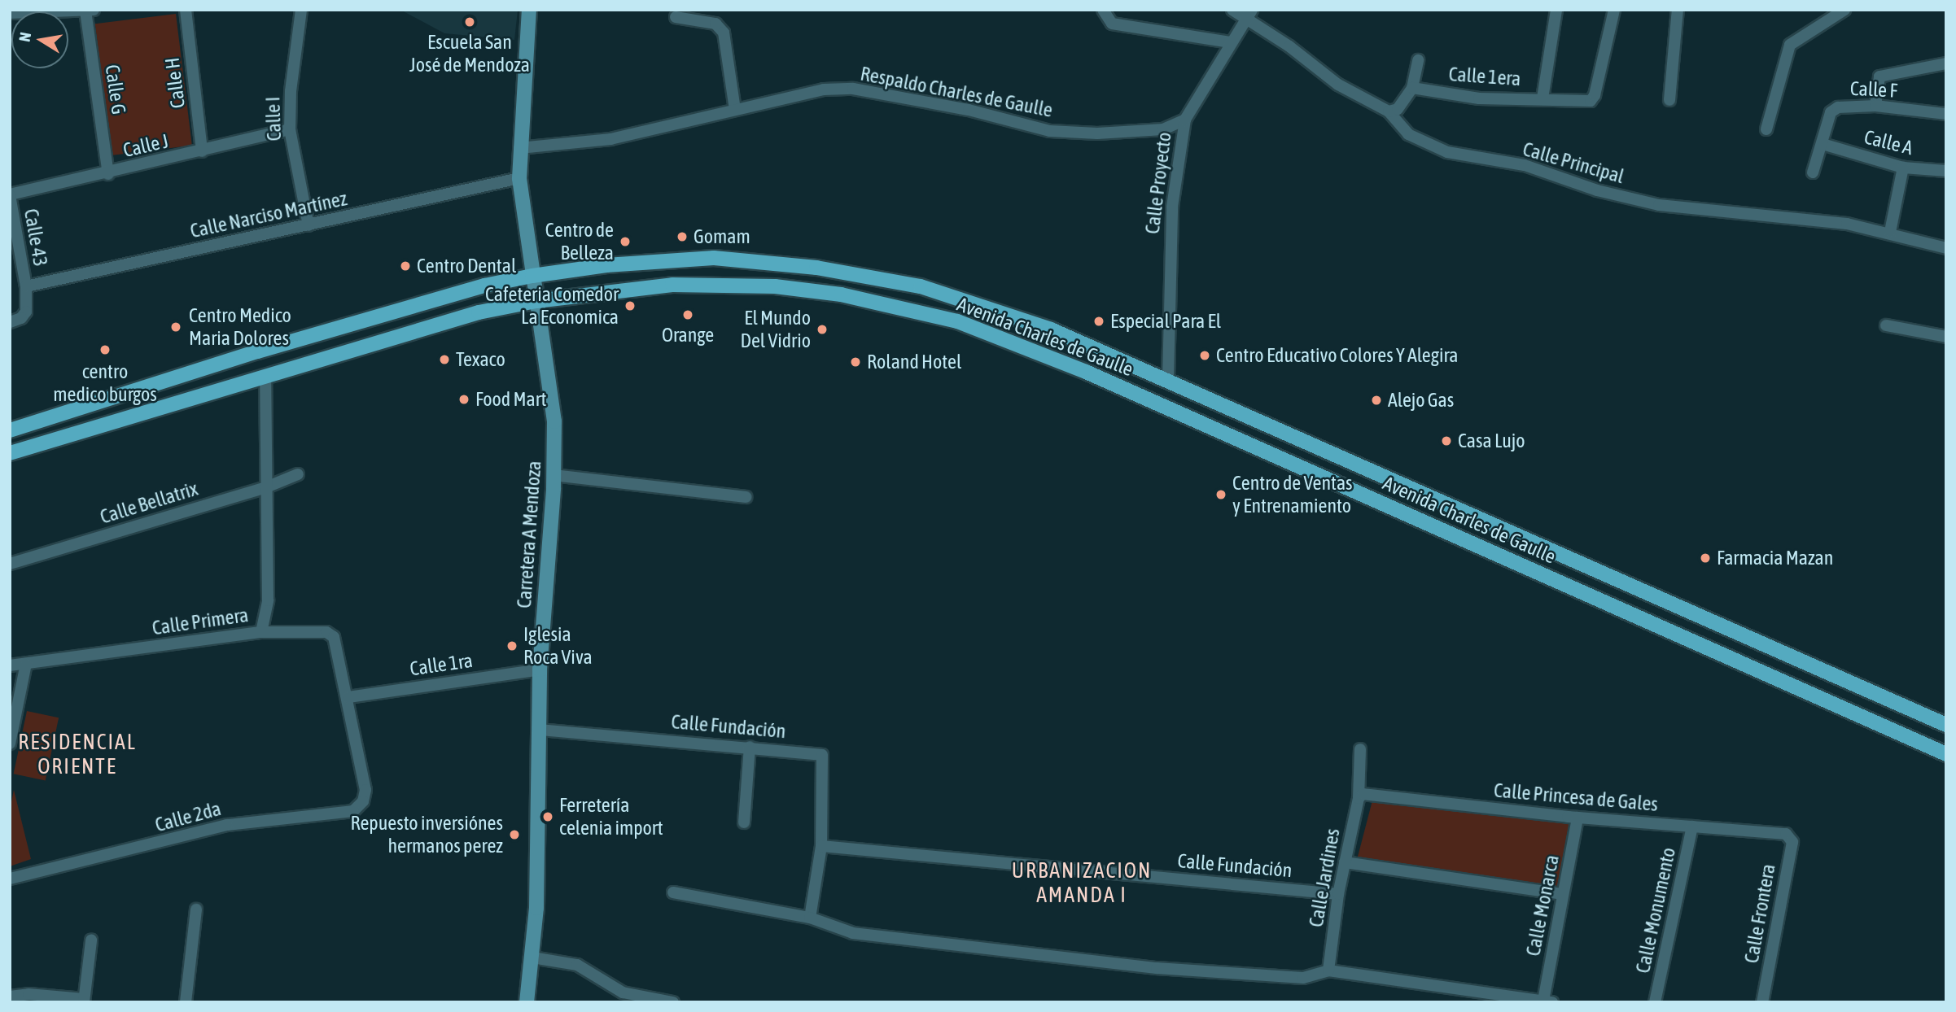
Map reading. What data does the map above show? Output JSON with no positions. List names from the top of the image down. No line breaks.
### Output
{"streets":{"main road":["Avenida Charles de Gaulle"],"street":["Calle 1era","Calle H","Calle G","Calle F","Respaldo Charles de Gaulle","Calle I","Calle A","Calle J","Calle Principal","Calle Proyecto","Calle Narciso Martínez","Calle 43","Calle Bellatrix","Carretera A Mendoza","Calle Primera","Calle 1ra","Calle Fundación","Calle Princesa de Gales","Calle 2da","Calle Jardines","Calle Monarca","Calle Monumento","Calle Frontera"]},"crossings":[["Calle H","Calle J"],["Calle G","Calle J"],["Calle F","Calle A"],["Respaldo Charles de Gaulle","Calle Proyecto"],["Respaldo Charles de Gaulle","Carretera A Mendoza"],["Calle I","Calle J"],["Calle I","Calle Narciso Martínez"],["Calle J","Calle 43"],["Calle Principal","Calle Proyecto"],["Calle Proyecto","Avenida Charles de Gaulle"],["Calle Narciso Martínez","Calle 43"],["Calle Narciso Martínez","Carretera A Mendoza"],["Avenida Charles de Gaulle","Carretera A Mendoza"],["Carretera A Mendoza","Calle 1ra"],["Carretera A Mendoza","Calle Fundación"],["Calle Primera","Calle 1ra"],["Calle Primera","Calle 2da"],["Calle 1ra","Calle 2da"],["Calle Fundación","Calle Jardines"],["Calle Princesa de Gales","Calle Jardines"],["Calle Princesa de Gales","Calle Monarca"],["Calle Princesa de Gales","Calle Monumento"],["Calle Princesa de Gales","Calle Frontera"]],"districts":["RESIDENCIAL ORIENTE","URBANIZACION AMANDA I"],"places":["Escuela San José de Mendoza","Gomam","Centro de Belleza","Centro Dental","Cafeteria Comedor La Economica","Orange","Especial Para El","Centro Medico Maria Dolores","El Mundo Del Vidrio","centro medico burgos","Centro Educativo Colores Y Alegira","Texaco","Roland Hotel","Food Mart","Alejo Gas","Casa Lujo","Centro de Ventas y Entrenamiento","Farmacia Mazan","Iglesia Roca Viva","Ferretería celenia import","Repuesto inversiónes hermanos perez"],"north":"left"}
